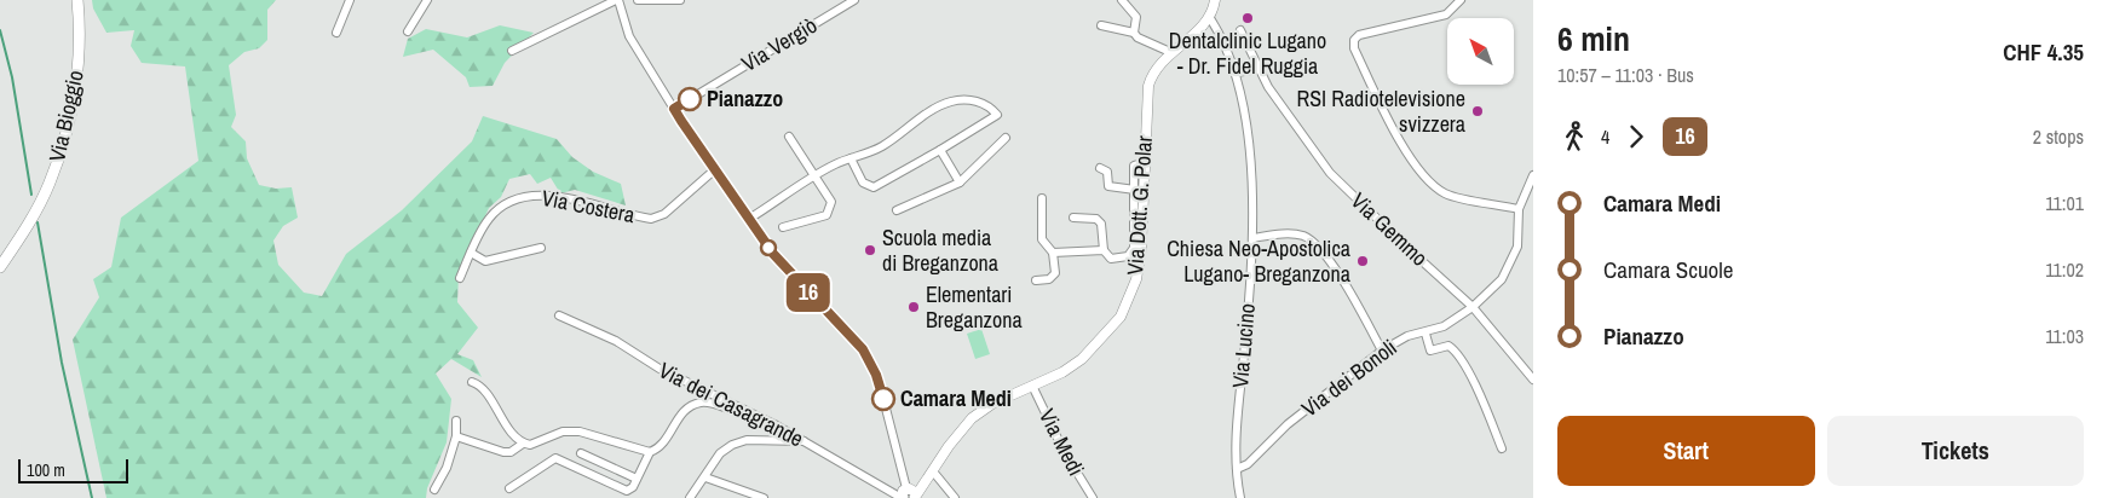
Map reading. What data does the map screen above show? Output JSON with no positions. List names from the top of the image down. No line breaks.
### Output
{"streets":{"main road":["Via Bioggio"],"street":["Via Vergiò","Via Dott. G. Polar","Via Costera","Via Gemmo","Via Lucino","Via dei Bonoli","Via dei Casagrande","Via Medi"]},"crossings":[["Via Dott. G. Polar","Via Lucino"],["Via Dott. G. Polar","Via Medi"],["Via Gemmo","Via dei Bonoli"],["Via Lucino","Via dei Bonoli"]],"places":["Dentalclinic Lugano - Dr. Fidel Ruggia","Pianazzo","RSI Radiotelevisione svizzera","Scuola media di Breganzona","Chiesa Neo-Apostolica Lugano- Breganzona","Elementari Breganzona","Camara Medi"],"lines":["bus line 16"],"scale_bar":"100 m","north":"top left","page":{"on_map":"16","heading":["6 min","10:57 – 11:03 · Bus","CHF 4.35"],"legs":["4","16","2 stops"],"list":[{"name":"Camara Medi","value":"11:01"},{"name":"Camara Scuole","value":"11:02"},{"name":"Pianazzo","value":"11:03"}],"buttons":["Start","Tickets"],"scale":"100 m"}}
